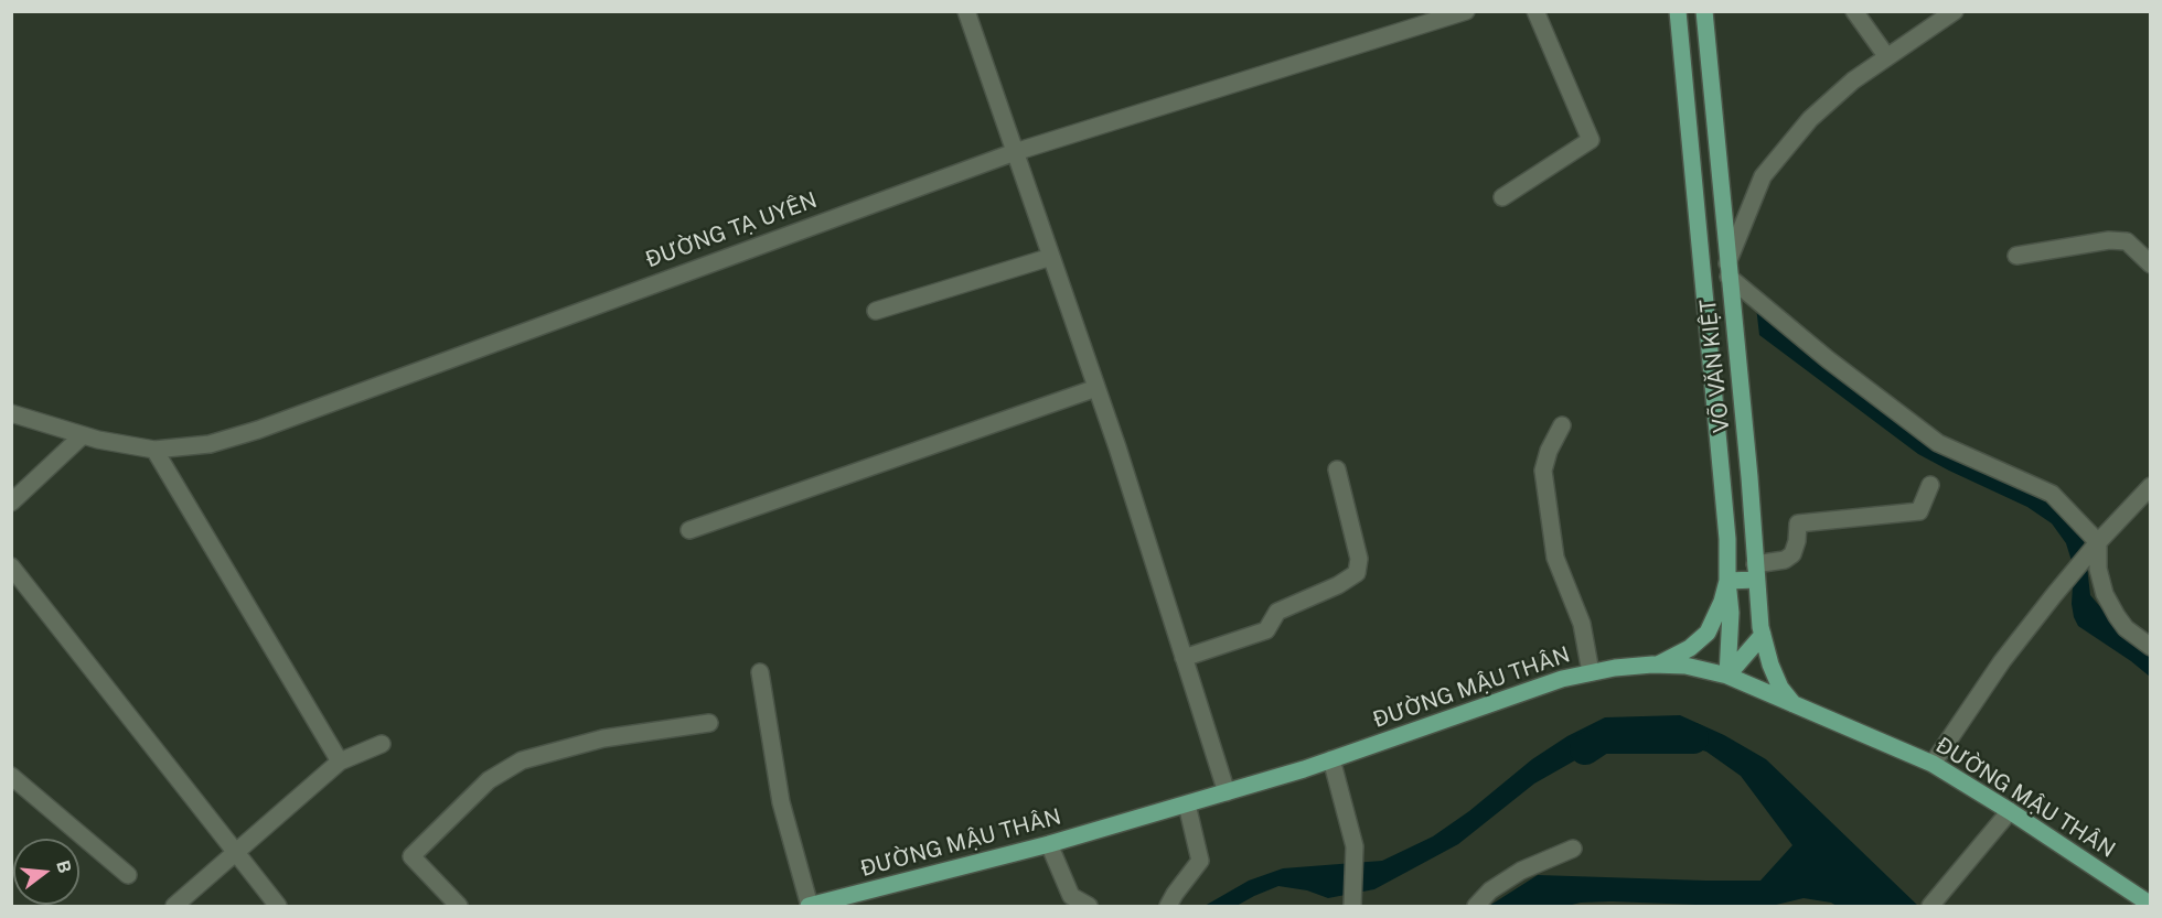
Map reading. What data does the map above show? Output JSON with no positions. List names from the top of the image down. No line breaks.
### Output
{"streets":{"main road":["VÕ VĂN KIỆT","ĐƯỜNG MẬU THÂN"],"street":["ĐƯỜNG TẠ UYÊN"]},"crossings":[["VÕ VĂN KIỆT","ĐƯỜNG MẬU THÂN"]],"north":"right"}
